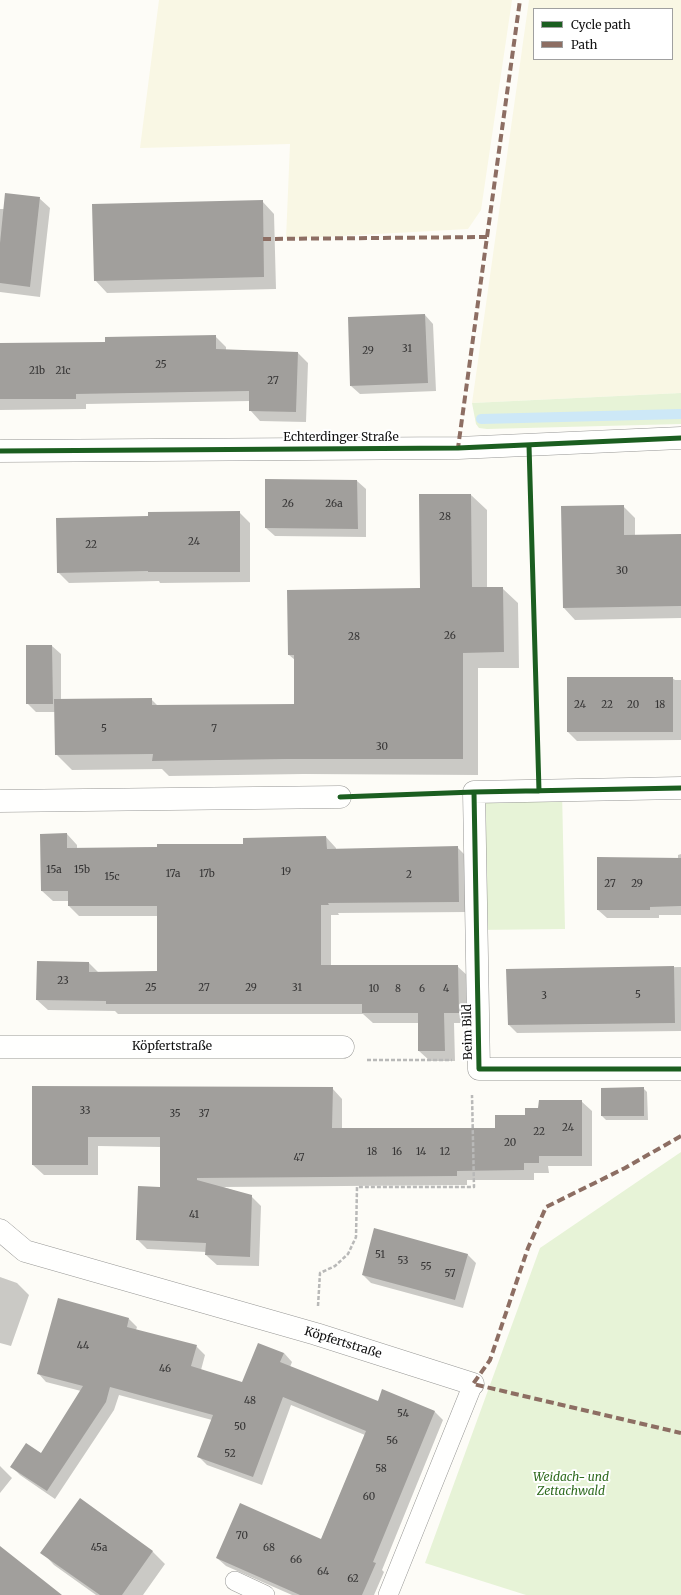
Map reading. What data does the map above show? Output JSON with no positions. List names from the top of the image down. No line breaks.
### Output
{"streets":{"street":["Echterdinger Straße","Beim Bild","Köpfertstraße"]},"parks":["Weidach- und Zettachwald"],"house_numbers":["31","29","25","21b","21c","27","26","26a","28","24","22","30","26","28","24","22","20","18","5","7","30","15a","15b","19","17a","17b","2","15c","27","29","23","25","27","29","31","10","8","6","4","5","3","33","35","37","24","22","20","18","16","14","12","47","41","51","53","55","57","44","46","48","54","50","56","52","58","60","70","45a","68","66","64","62"],"legend":["Cycle path","Path"]}
